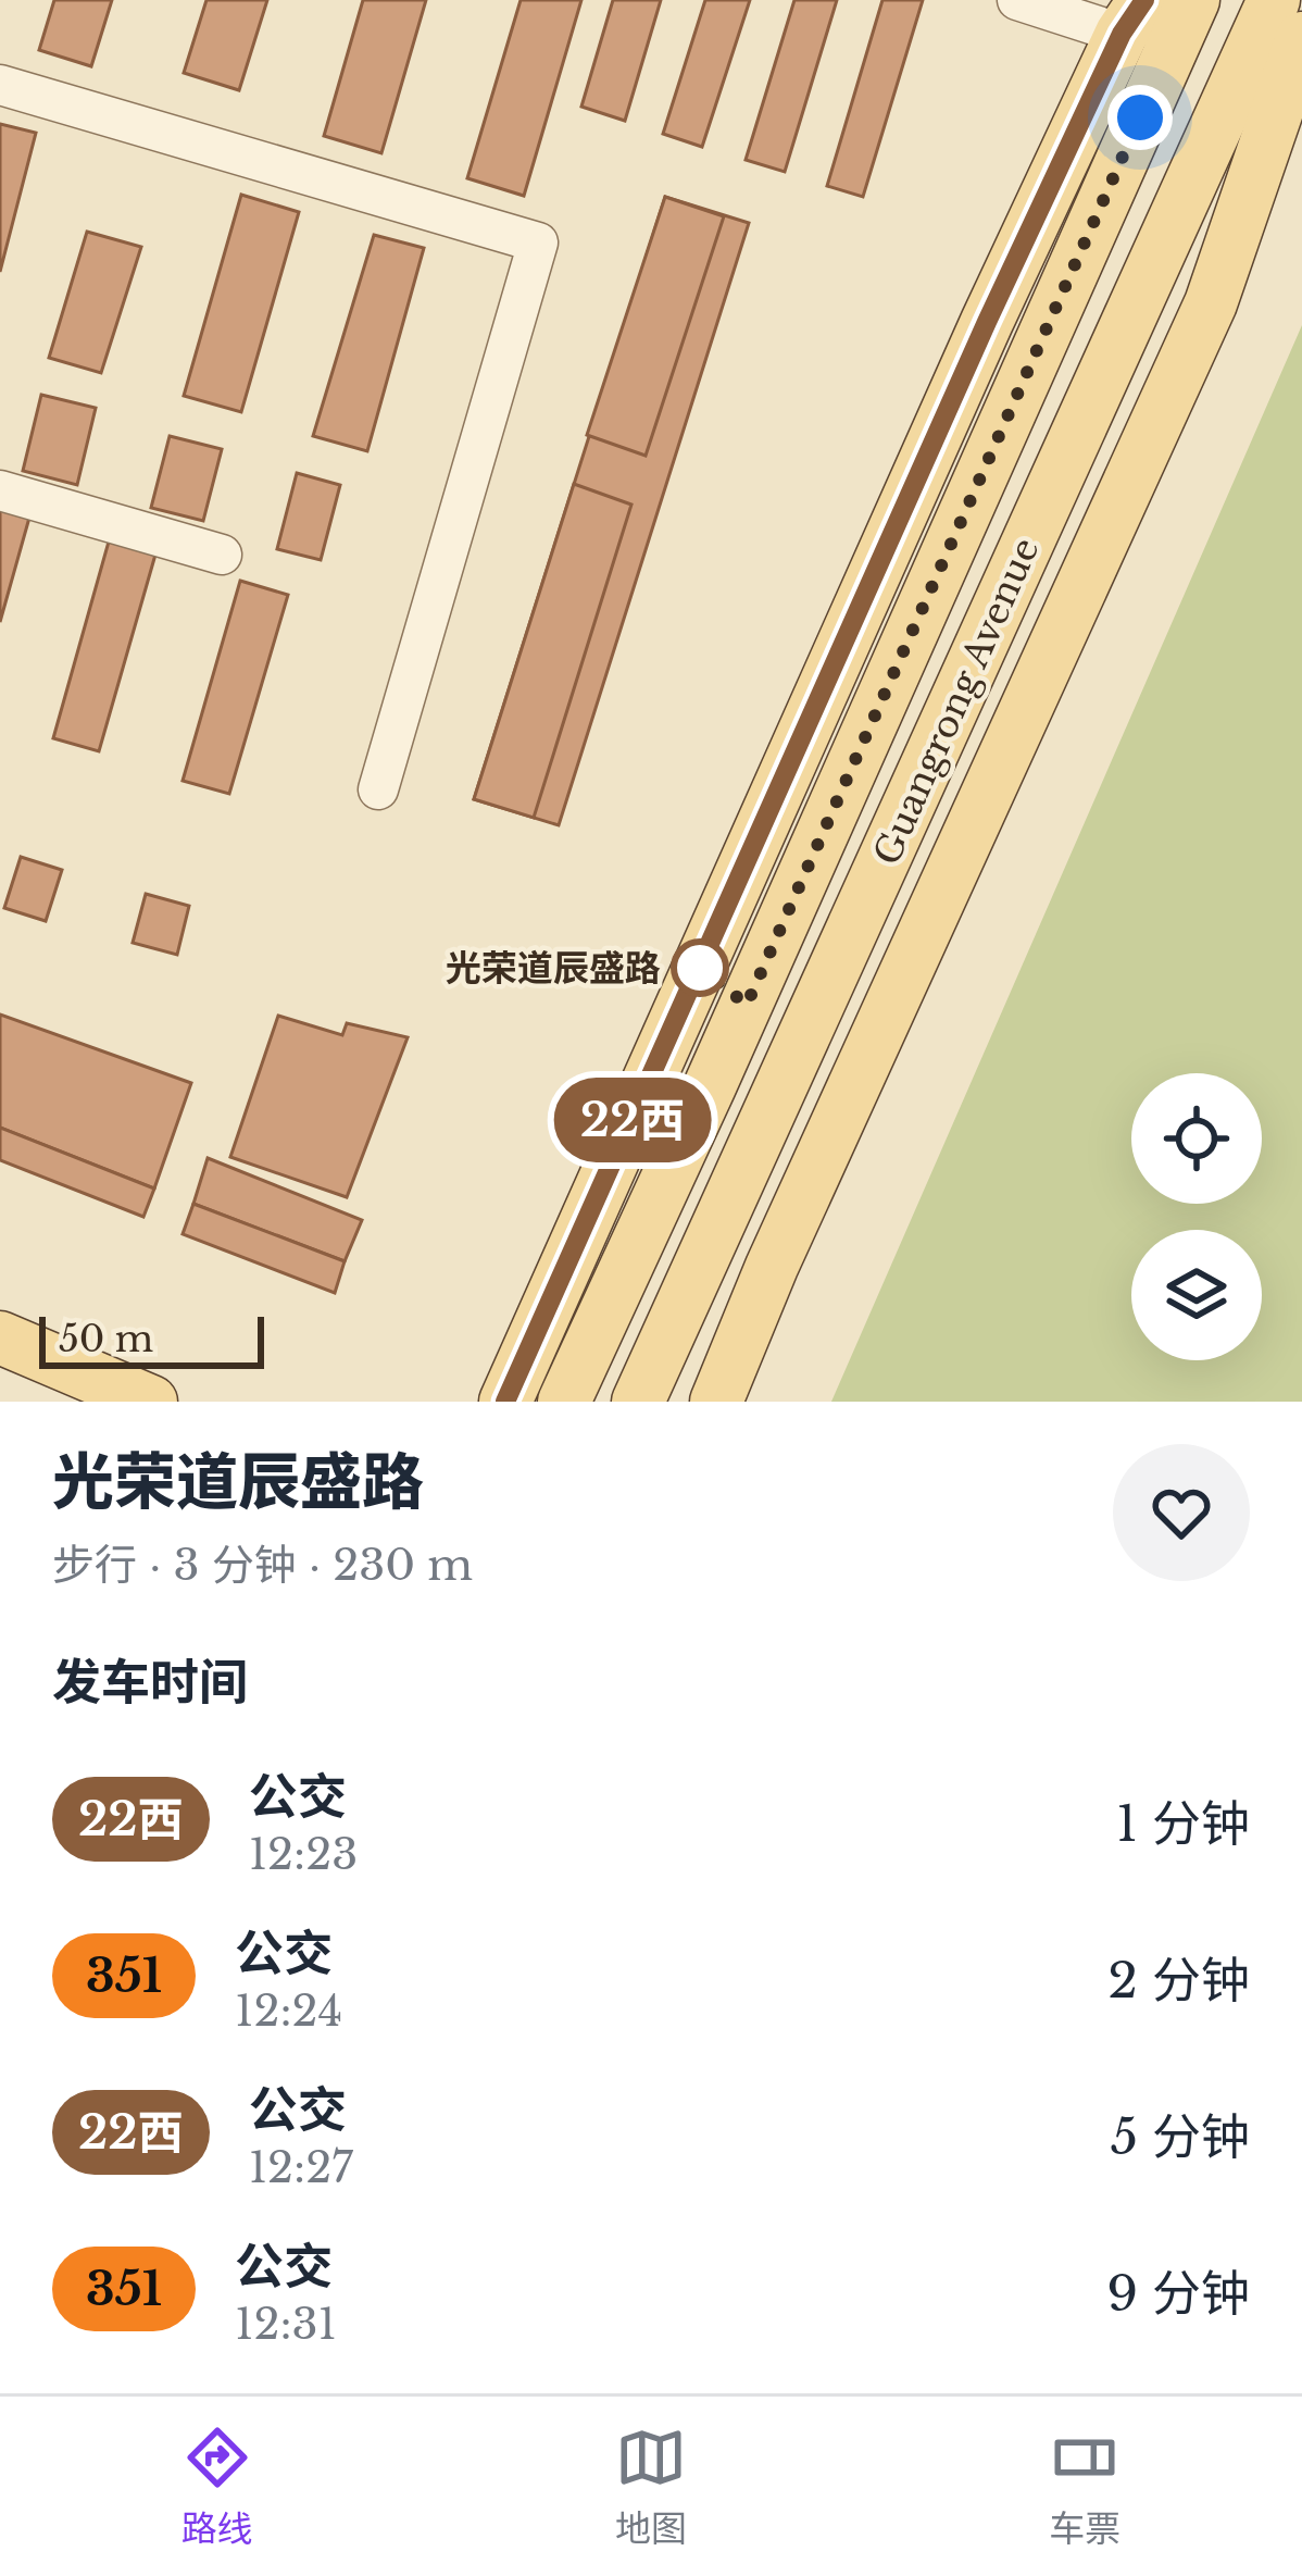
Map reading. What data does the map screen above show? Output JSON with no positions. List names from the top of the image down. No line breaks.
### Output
{"streets":{"main road":["Guangrong Avenue"]},"places":["光荣道辰盛路"],"lines":["bus line 22西"],"scale_bar":"50 m","page":{"on_map":"22西","scale":"50 m","heading":[["光荣道辰盛路","步行 · 3 分钟 · 230 m"],"发车时间"],"list":[{"mark":"22西","name":"公交","note":"12:23","value":"1 分钟"},{"mark":"351","name":"公交","note":"12:24","value":"2 分钟"},{"mark":"22西","name":"公交","note":"12:27","value":"5 分钟"},{"mark":"351","name":"公交","note":"12:31","value":"9 分钟"}],"tabs":["路线","地图","车票"]}}
